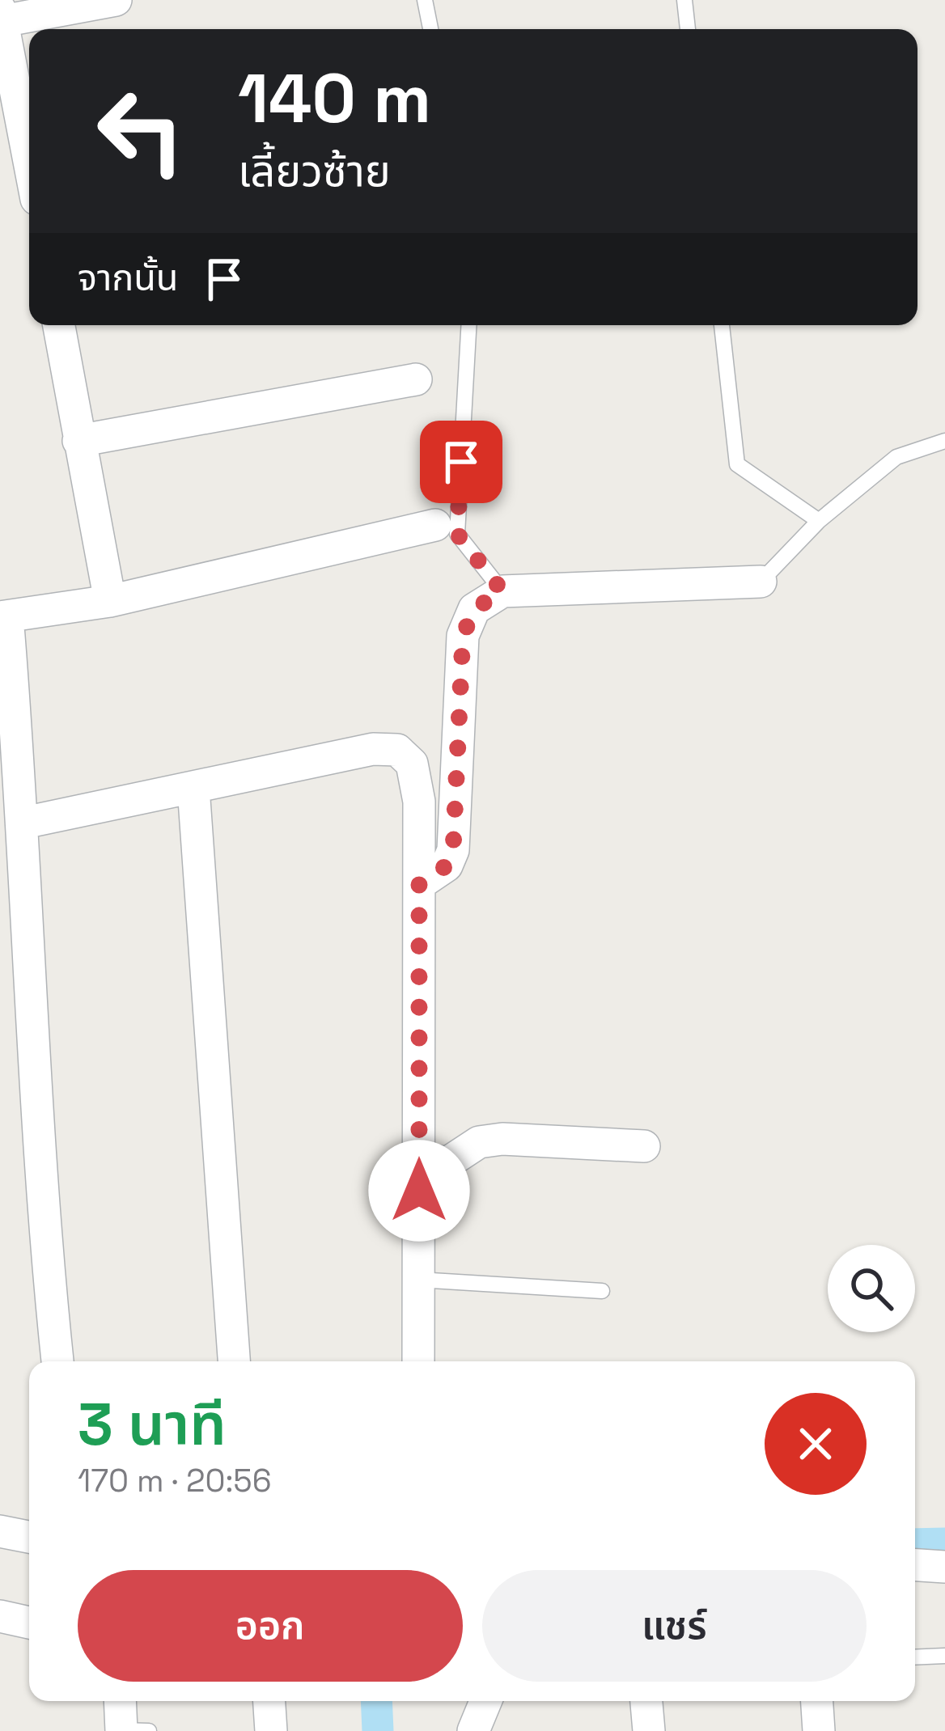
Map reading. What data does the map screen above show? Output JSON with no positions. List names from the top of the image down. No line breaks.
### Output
{"page":{"turn":["140 m","เลี้ยวซ้าย"],"then":"จากนั้น","heading":["3 นาที","170 m · 20:56"],"buttons":["ออก","แชร์"]}}
